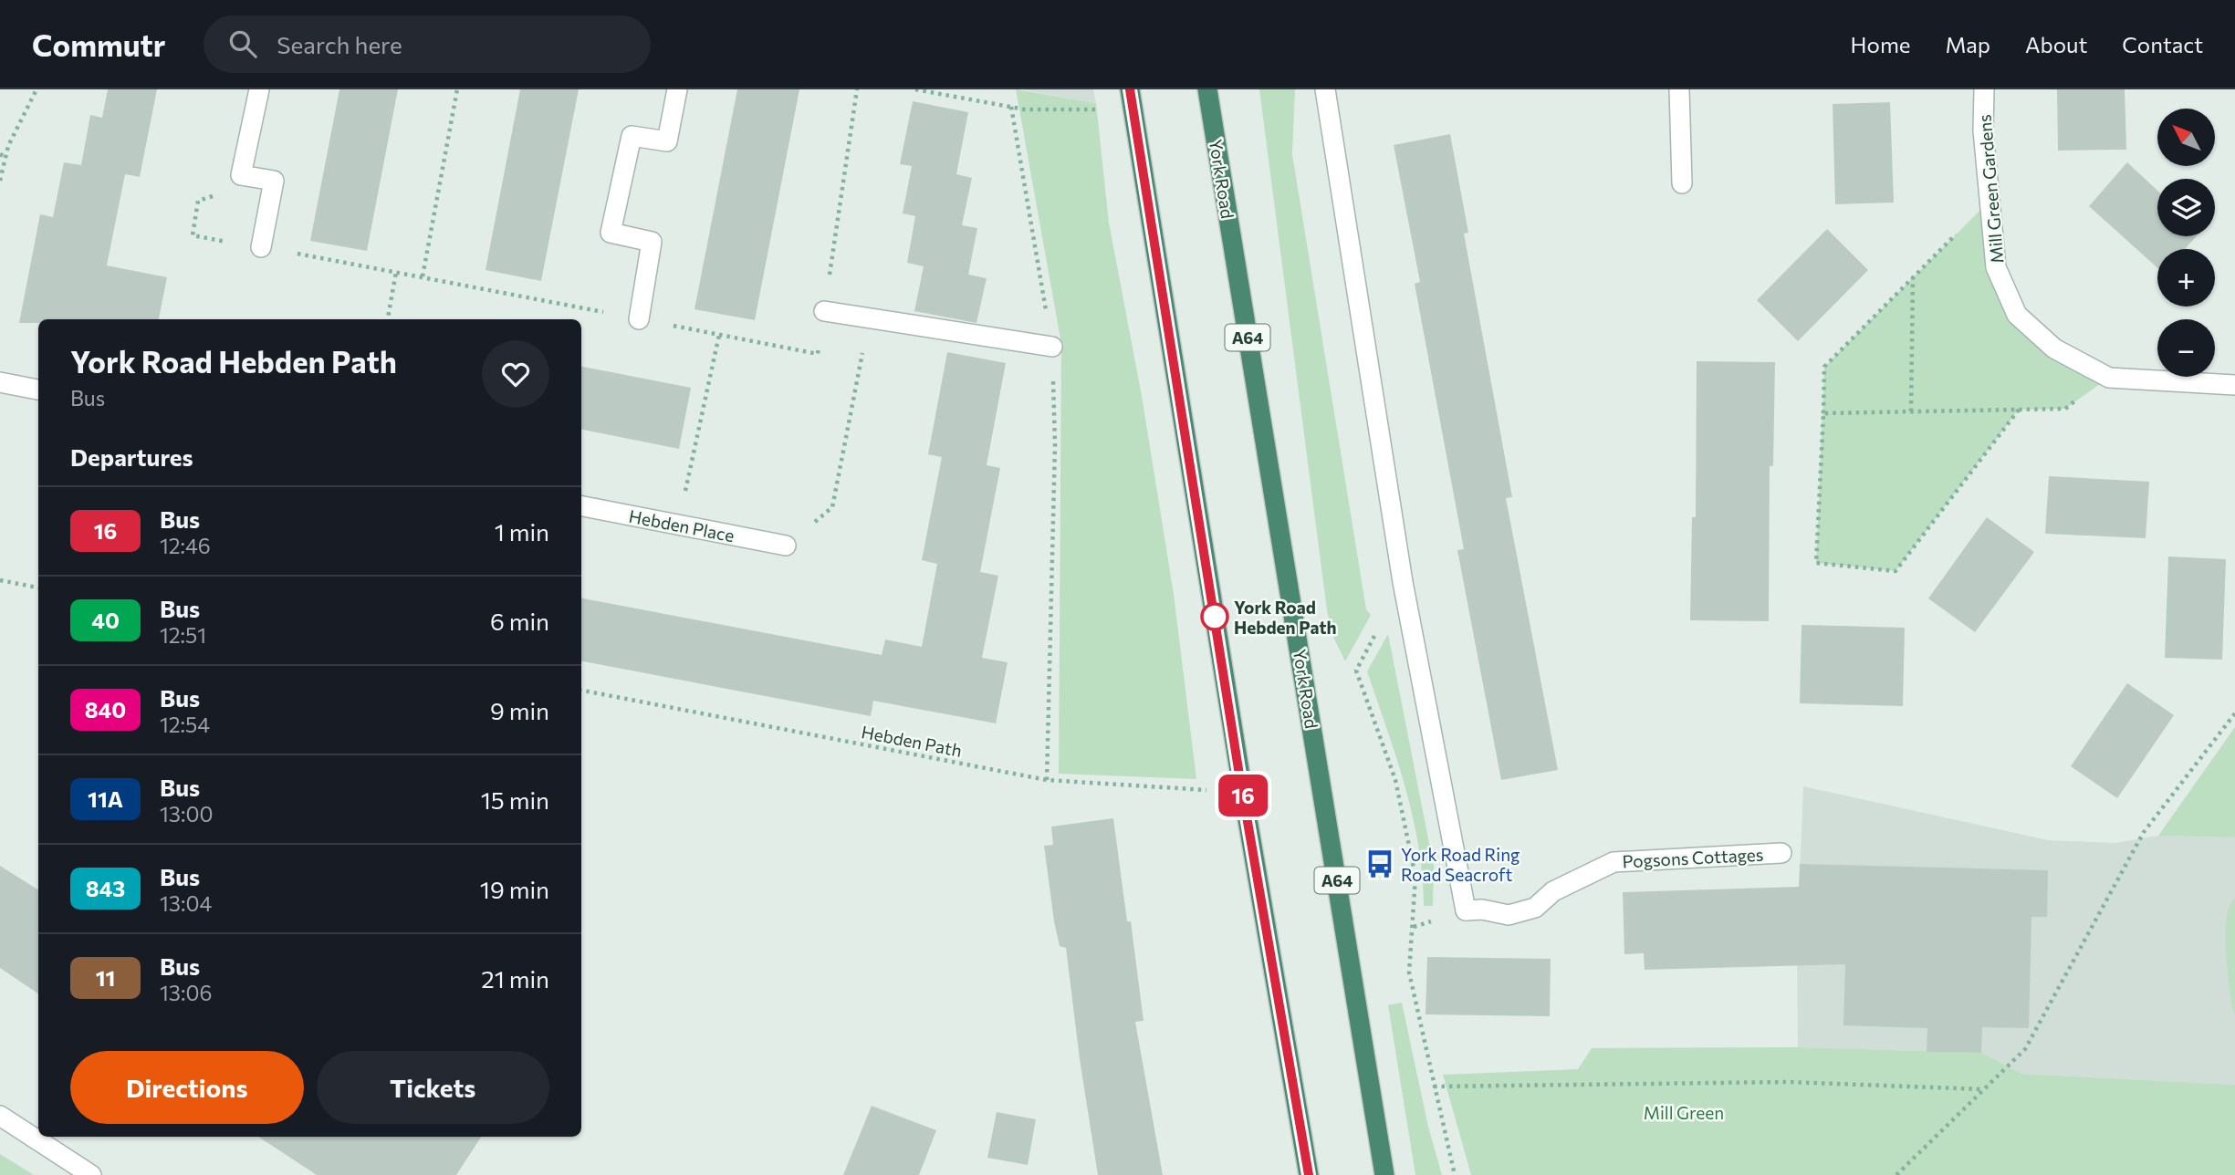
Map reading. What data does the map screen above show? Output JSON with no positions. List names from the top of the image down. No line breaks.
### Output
{"streets":{"highway":["York Road","A64"],"street":["Mill Green Gardens","Hebden Place","Pogsons Cottages"],"path":["Hebden Path"]},"parks":["Mill Green"],"places":{"other":["York Road Hebden Path"],"bus stop":["York Road Ring Road Seacroft"]},"lines":["bus line 16"],"north":"top left","page":{"header":"Commutr","search":"Search here","nav":["Home","Map","About","Contact"],"on_map":"16","map_buttons":["+","−"],"heading":[["York Road Hebden Path","Bus"],"Departures"],"list":[{"mark":"16","name":"Bus","note":"12:46","value":"1 min"},{"mark":"40","name":"Bus","note":"12:51","value":"6 min"},{"mark":"840","name":"Bus","note":"12:54","value":"9 min"},{"mark":"11A","name":"Bus","note":"13:00","value":"15 min"},{"mark":"843","name":"Bus","note":"13:04","value":"19 min"},{"mark":"11","name":"Bus","note":"13:06","value":"21 min"}],"buttons":["Directions","Tickets"]}}
